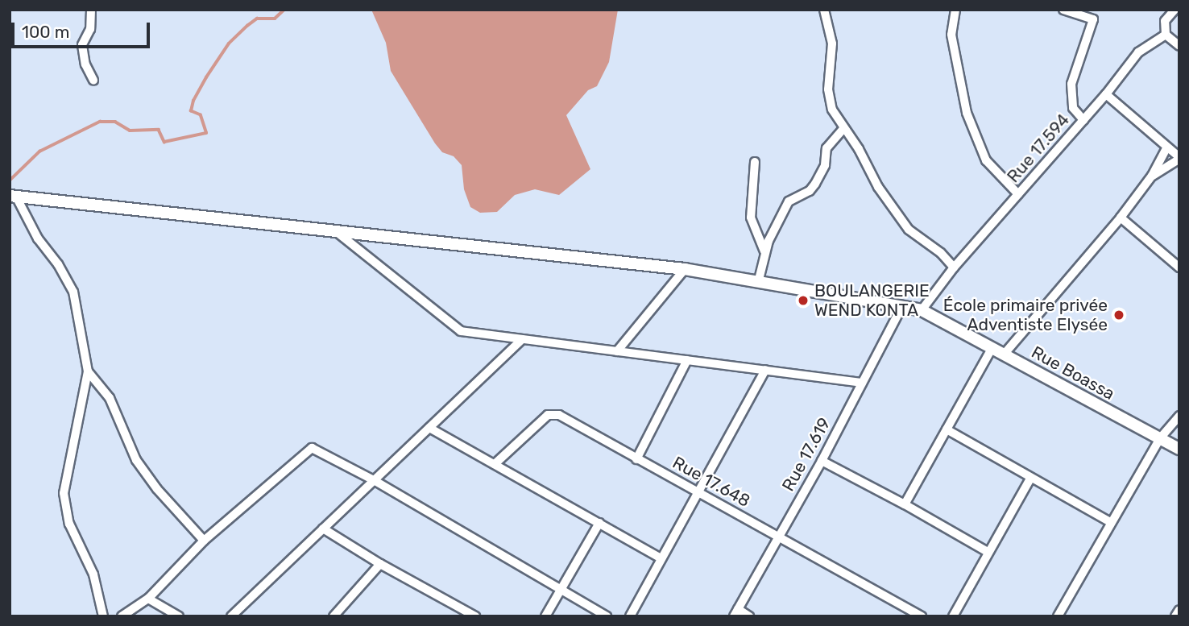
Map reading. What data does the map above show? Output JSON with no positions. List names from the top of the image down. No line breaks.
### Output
{"streets":{"street":["Rue 17.594","Rue Boassa","Rue 17.619","Rue 17.648"]},"crossings":[["Rue 17.594","Rue Boassa"],["Rue Boassa","Rue 17.619"],["Rue 17.619","Rue 17.648"]],"places":["BOULANGERIE WEND KONTA","École primaire privée Adventiste Elysée"],"scale_bar":"100 m"}
